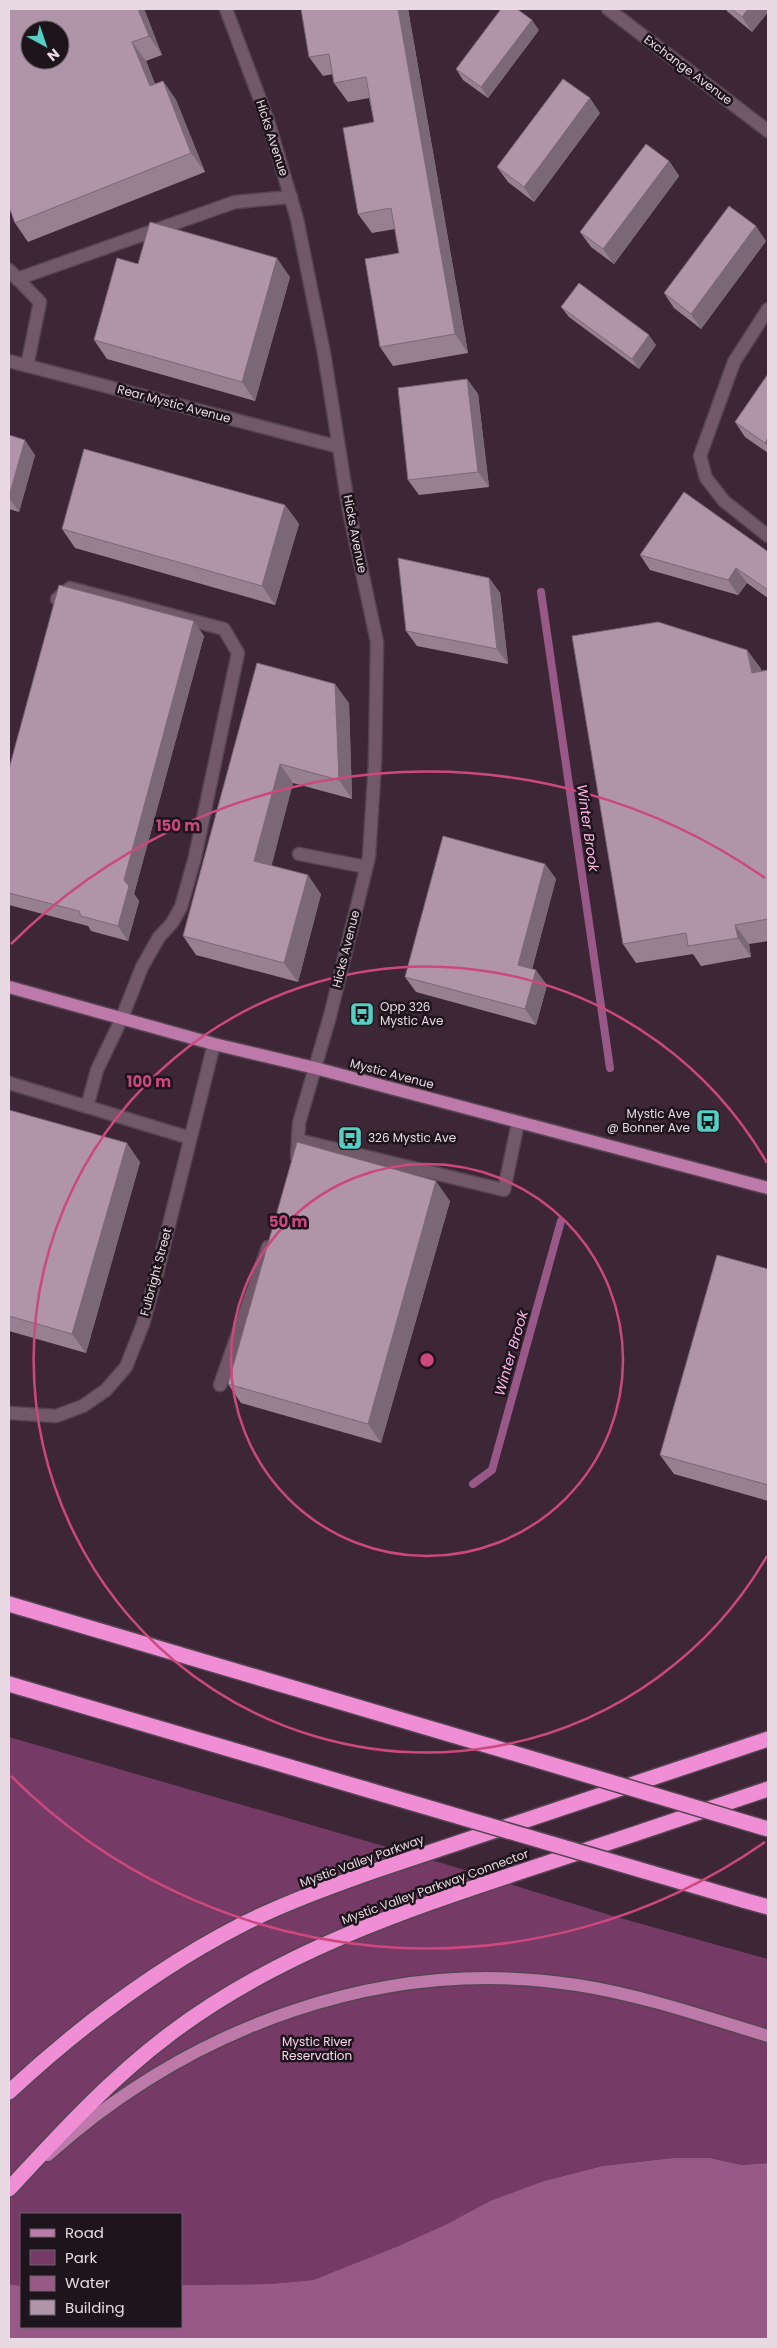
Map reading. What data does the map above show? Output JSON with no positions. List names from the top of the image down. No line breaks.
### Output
{"streets":{"highway":["Mystic Valley Parkway","Mystic Valley Parkway Connector"],"main road":["Mystic Avenue"],"street":["Exchange Avenue","Hicks Avenue","Rear Mystic Avenue","Fulbright Street"]},"crossings":[["Hicks Avenue","Rear Mystic Avenue"],["Hicks Avenue","Mystic Avenue"],["Mystic Avenue","Fulbright Street"]],"water":["Winter Brook"],"parks":["Mystic River Reservation"],"places":{"bus stop":["Opp 326 Mystic Ave","Mystic Ave @ Bonner Ave","326 Mystic Ave"]},"legend":["Road","Park","Water","Building"],"north":"bottom right","rings":["150 m","100 m","50 m"]}
